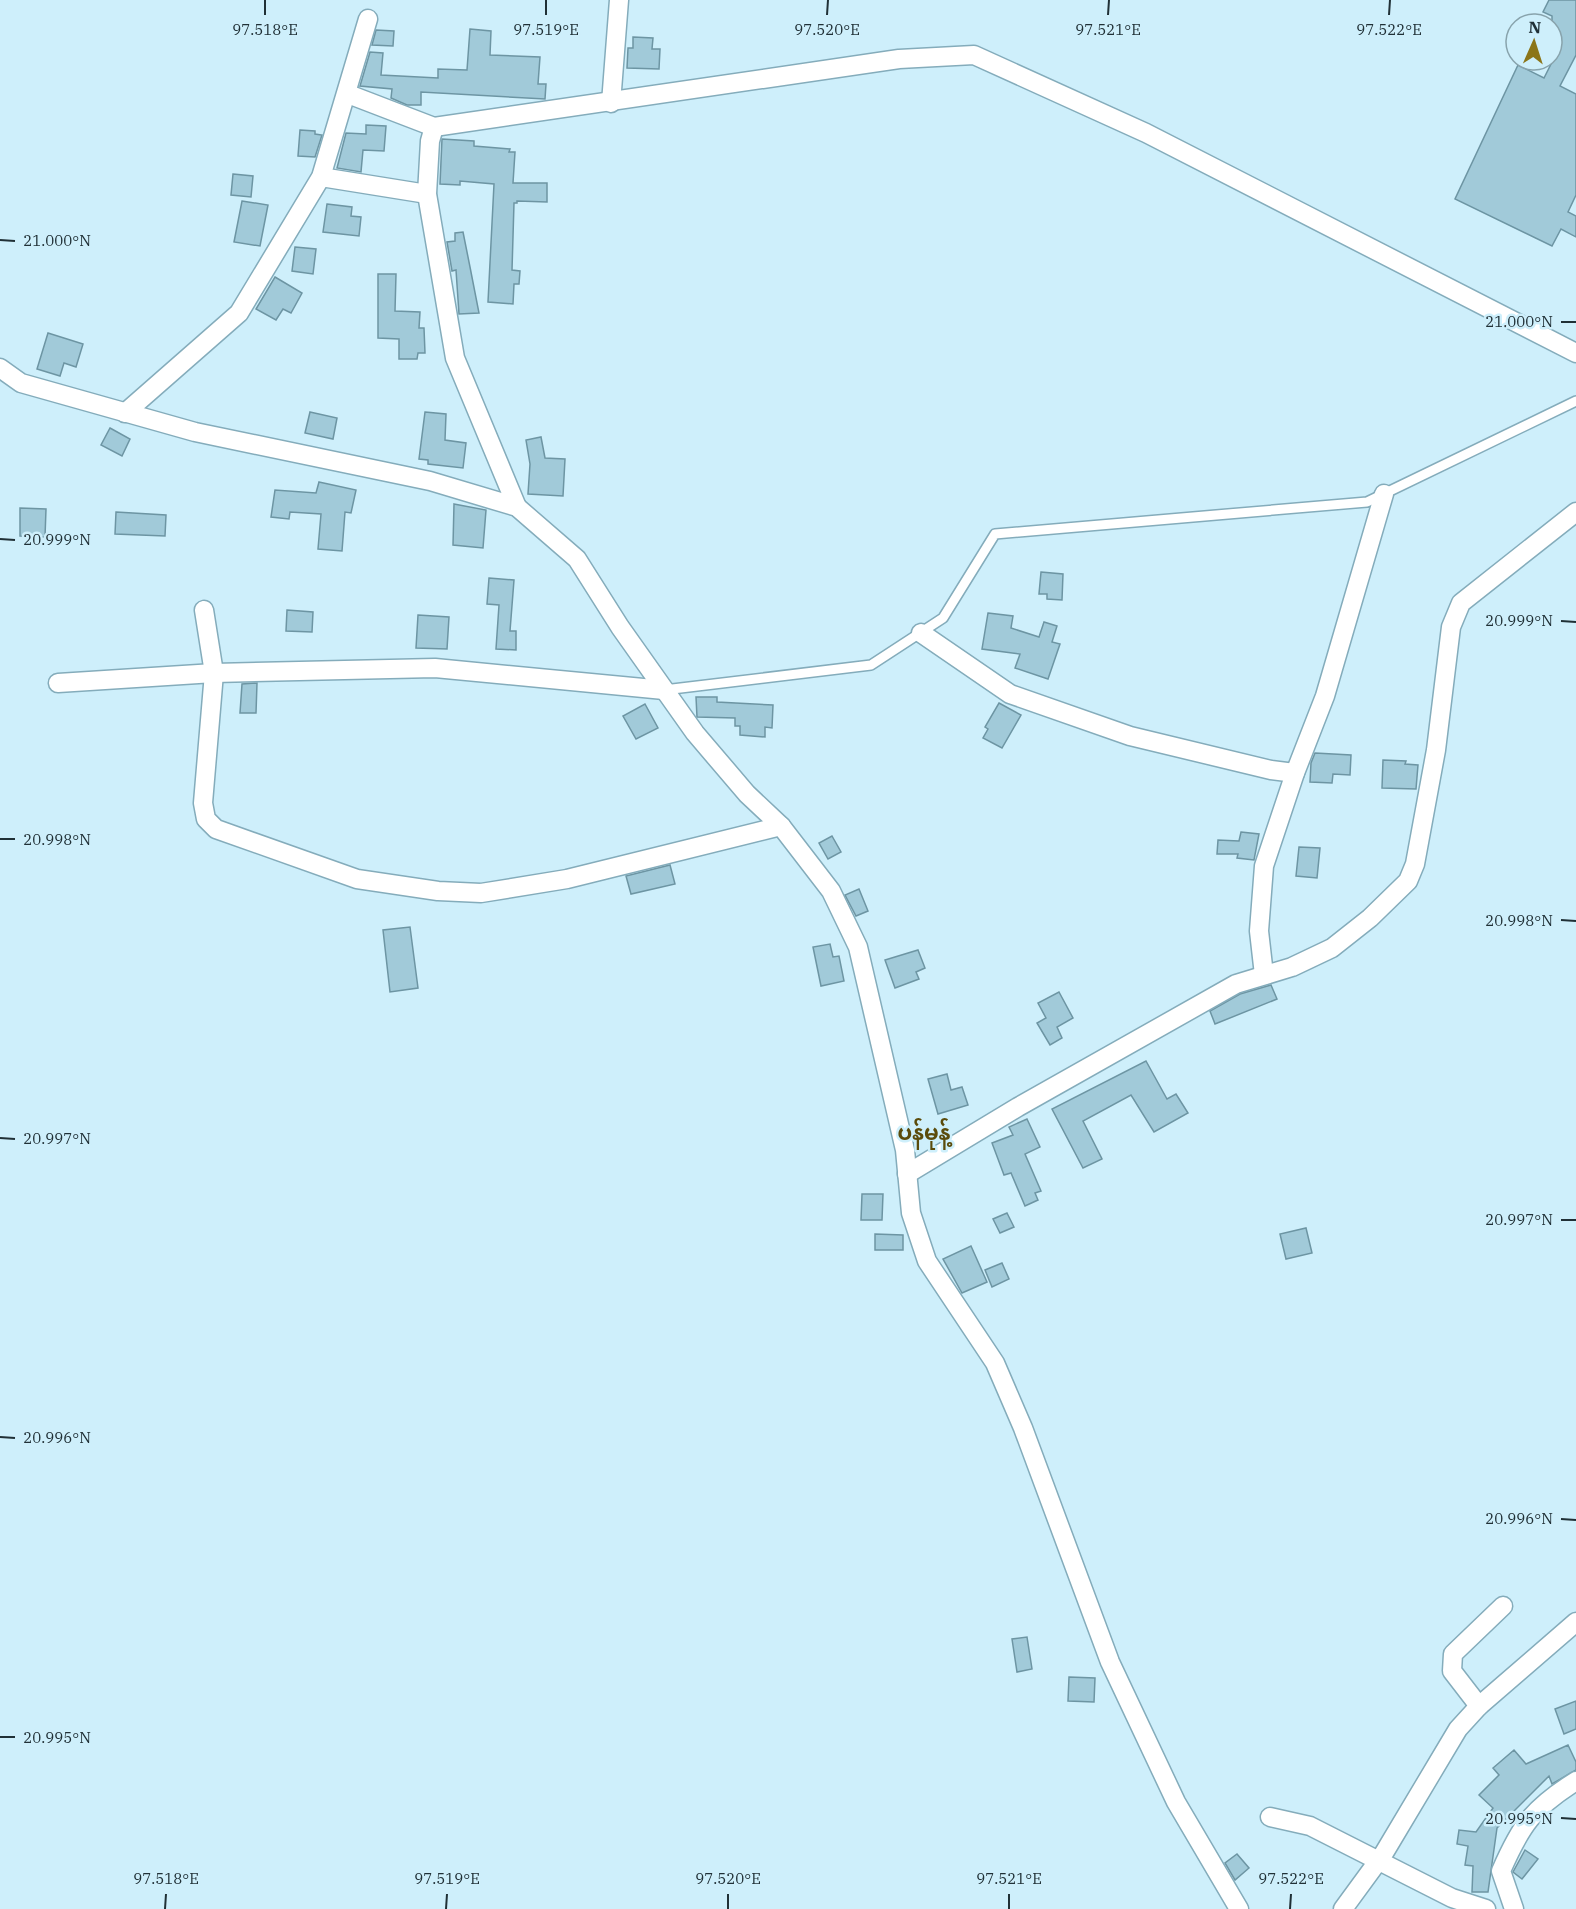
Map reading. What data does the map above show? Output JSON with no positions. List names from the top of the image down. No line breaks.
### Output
{"districts":["ပန်မုန့်"],"north":"top","coordinates":["97.518°E","97.519°E","97.520°E","97.521°E","97.522°E","21.000°N","20.999°N","20.998°N","20.997°N","20.996°N","20.995°N"]}
